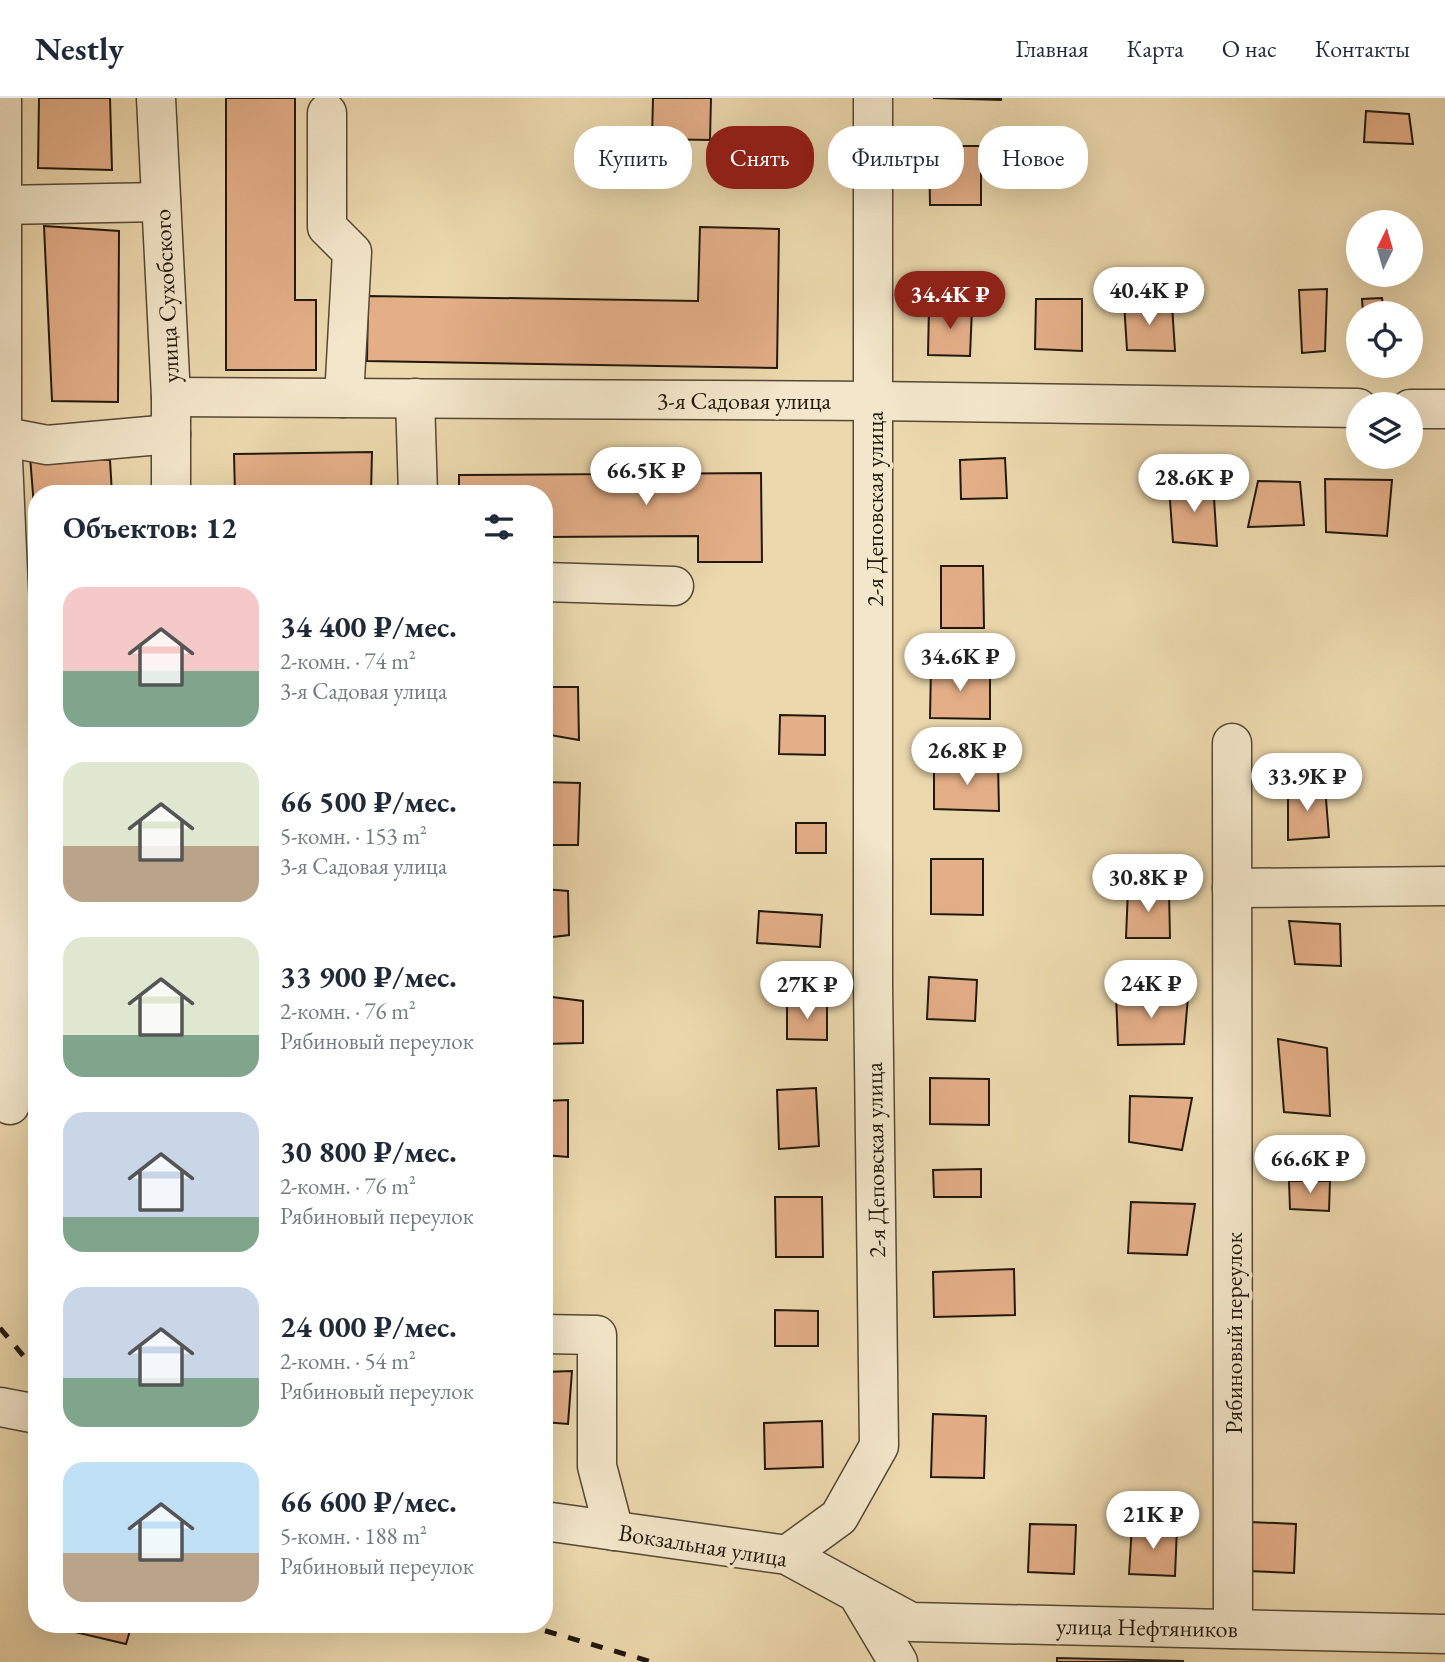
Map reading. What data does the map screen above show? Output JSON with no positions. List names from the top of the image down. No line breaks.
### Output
{"streets":{"street":["улица Сухобского","3-я Садовая улица","2-я Деповская улица","Рябиновый переулок","Вокзальная улица","улица Нефтяников"]},"crossings":[["улица Сухобского","3-я Садовая улица"],["3-я Садовая улица","2-я Деповская улица"],["2-я Деповская улица","Вокзальная улица"],["Рябиновый переулок","улица Нефтяников"],["Вокзальная улица","улица Нефтяников"]],"north":"top","page":{"header":"Nestly","nav":["Главная","Карта","О нас","Контакты"],"chip":["Купить","Снять","Фильтры","Новое"],"price":["40.4K ₽","34.4K ₽","66.5K ₽","28.6K ₽","34.6K ₽","26.8K ₽","33.9K ₽","30.8K ₽","24K ₽","27K ₽","66.6K ₽","21K ₽"],"heading":"Объектов: 12","list":[{"name":"34 400 ₽/мес.","note":"2-комн. · 74 m² · 3-я Садовая улица"},{"name":"66 500 ₽/мес.","note":"5-комн. · 153 m² · 3-я Садовая улица"},{"name":"33 900 ₽/мес.","note":"2-комн. · 76 m² · Рябиновый переулок"},{"name":"30 800 ₽/мес.","note":"2-комн. · 76 m² · Рябиновый переулок"},{"name":"24 000 ₽/мес.","note":"2-комн. · 54 m² · Рябиновый переулок"},{"name":"66 600 ₽/мес.","note":"5-комн. · 188 m² · Рябиновый переулок"}]}}
